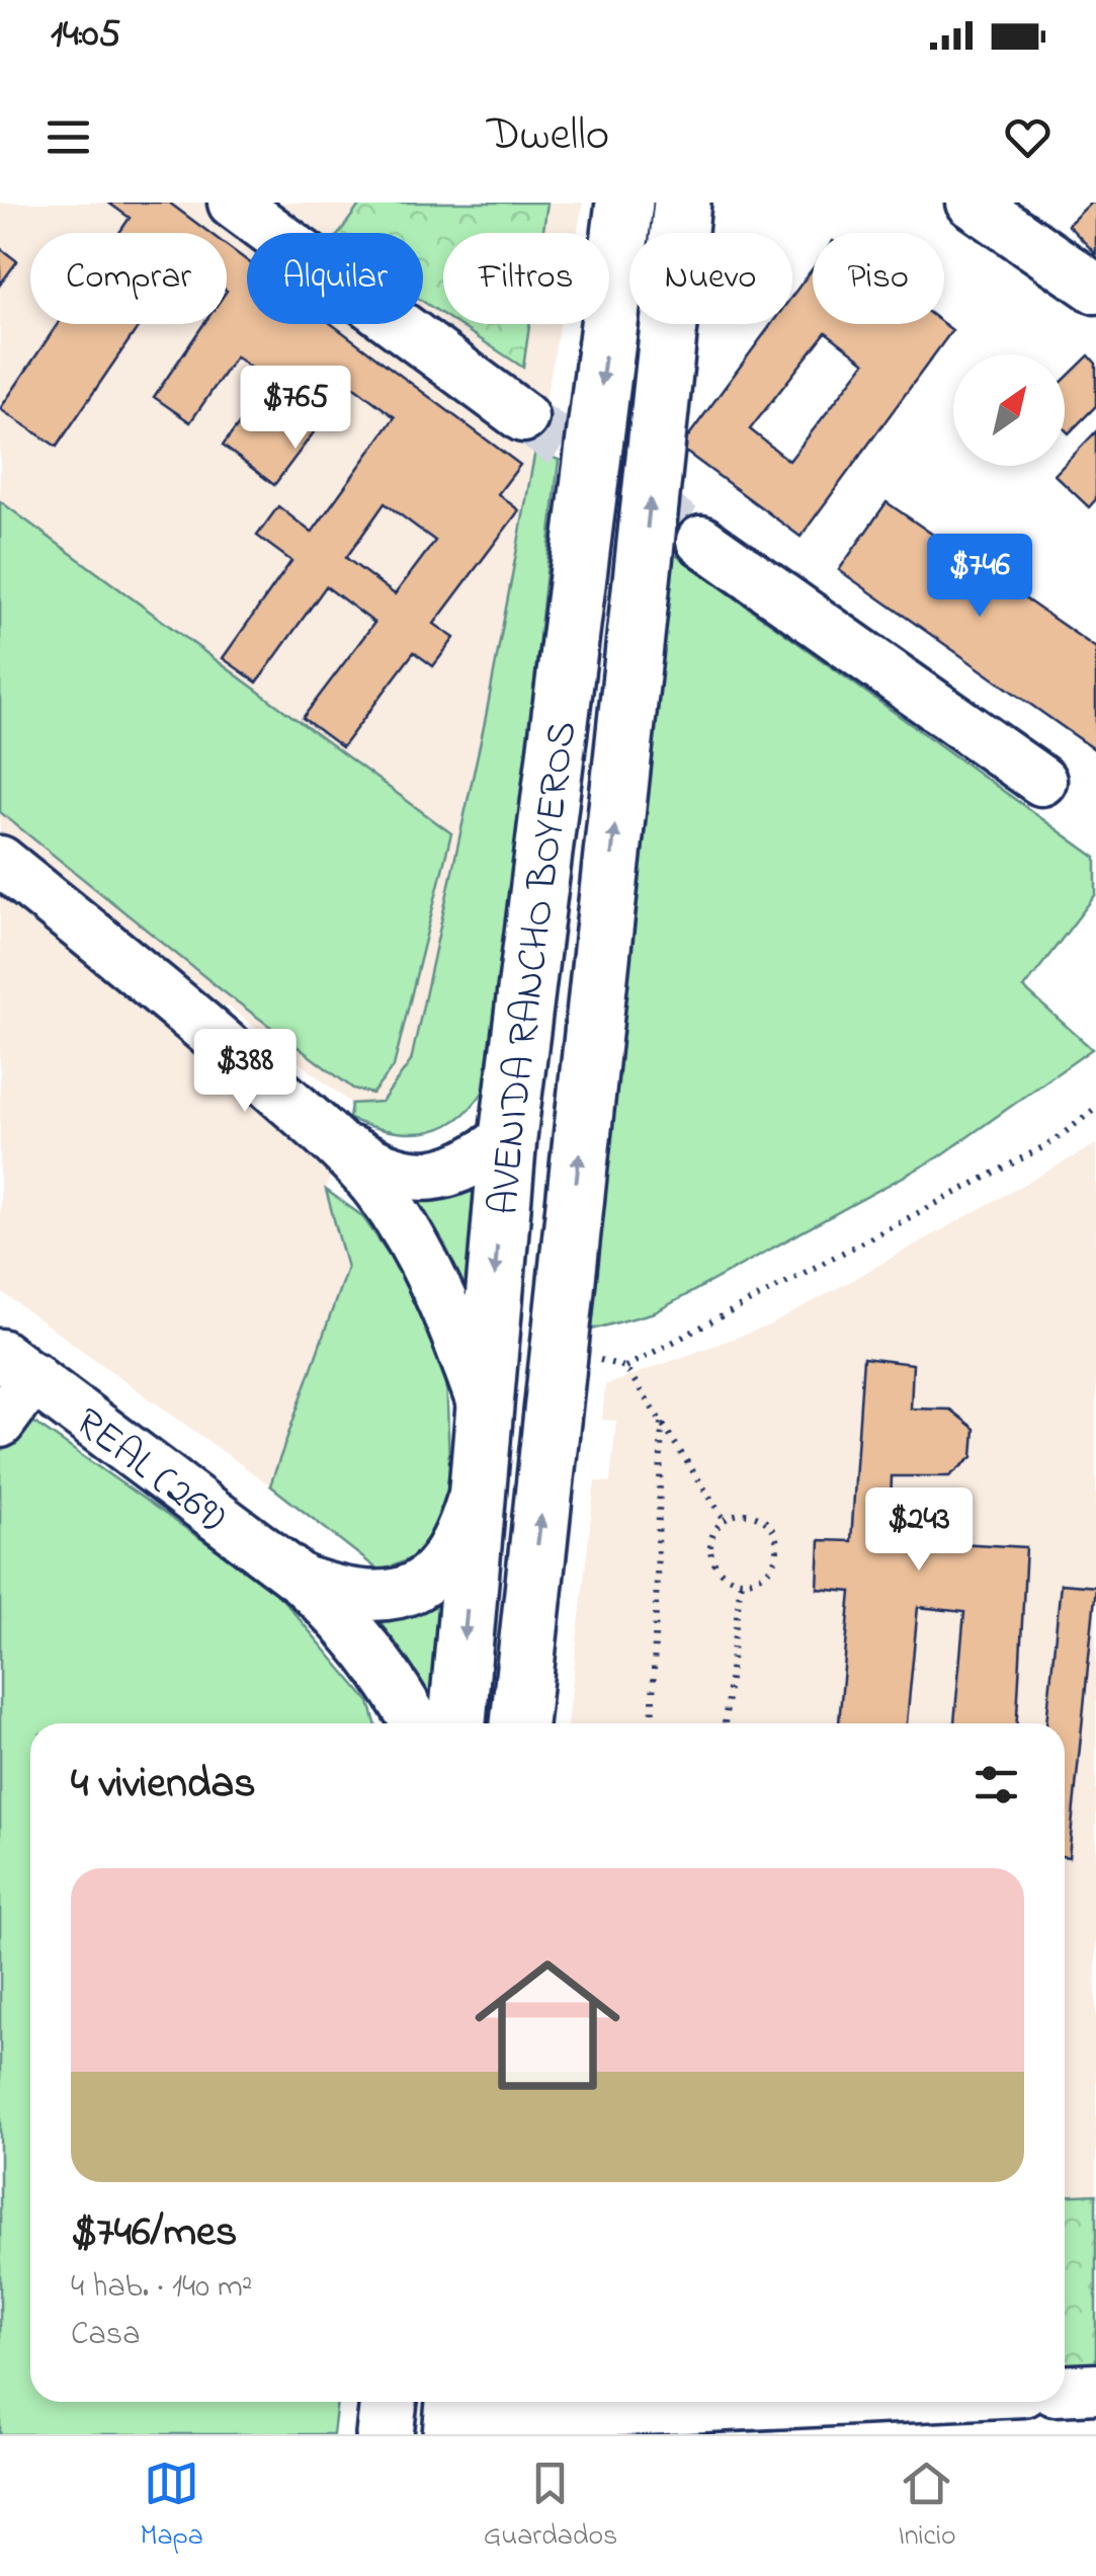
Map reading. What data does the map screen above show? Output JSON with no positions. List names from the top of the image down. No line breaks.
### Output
{"streets":{"highway":["AVENIDA RANCHO BOYEROS"],"street":["REAL (269)"]},"crossings":[["AVENIDA RANCHO BOYEROS","REAL (269)"]],"north":"top right","page":{"status":"14:05","header":"Dwello","chip":["Comprar","Alquilar","Filtros","Nuevo","Piso"],"price":["$765","$746","$388","$243"],"heading":"4 viviendas","list":[{"name":"$746/mes","note":"4 hab. · 140 m² · Casa"}],"tabs":["Mapa","Guardados","Inicio"]}}
